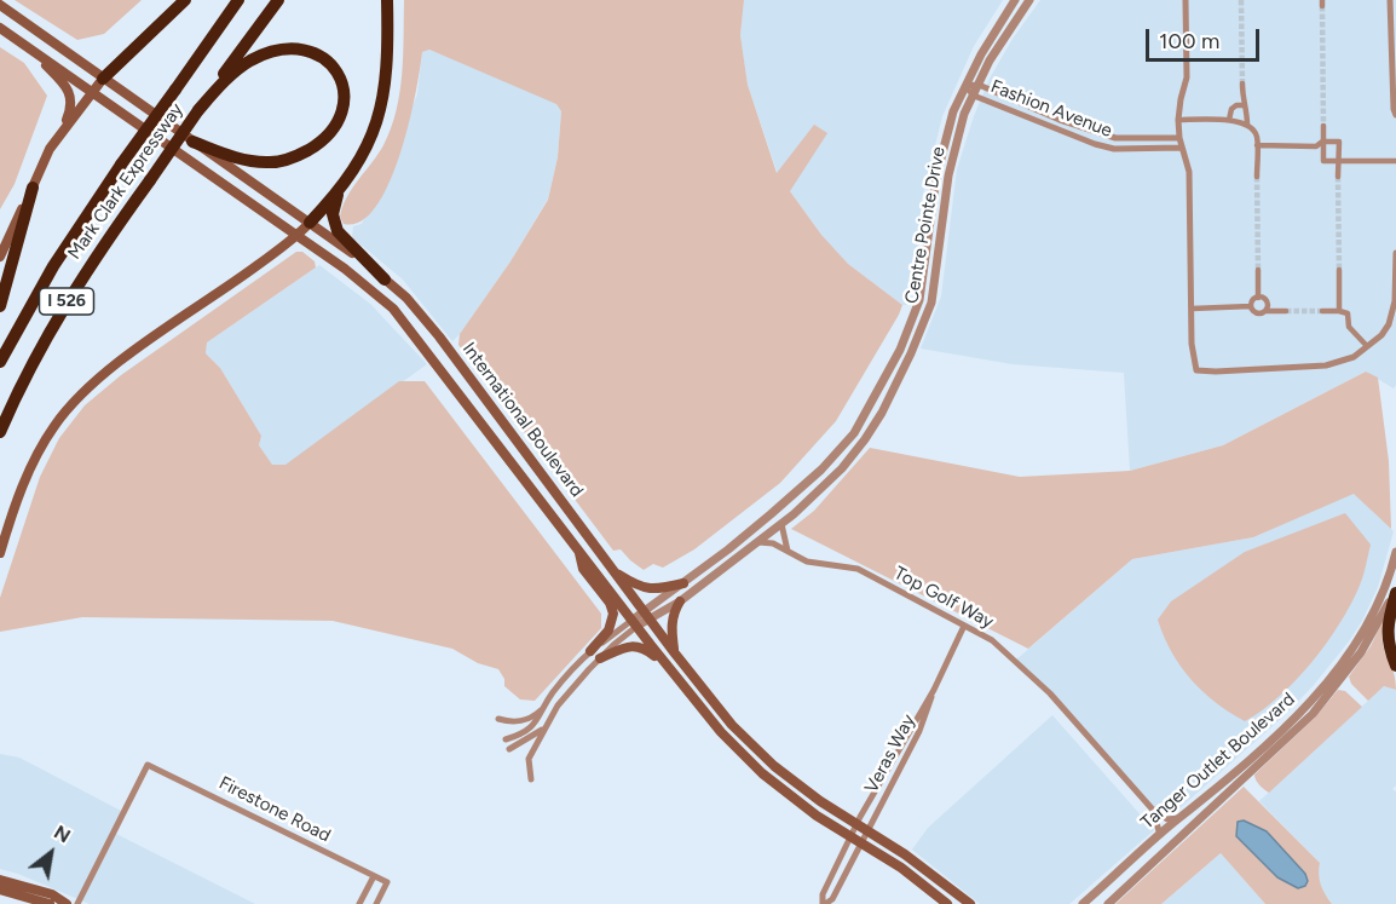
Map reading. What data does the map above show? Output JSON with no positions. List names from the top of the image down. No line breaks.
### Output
{"streets":{"highway":["Mark Clark Expressway","I 526"],"main road":["International Boulevard"],"street":["Fashion Avenue","Centre Pointe Drive","Top Golf Way","Veras Way","Tanger Outlet Boulevard","Firestone Road"]},"crossings":[["Fashion Avenue","Centre Pointe Drive"],["Centre Pointe Drive","International Boulevard"],["Centre Pointe Drive","Top Golf Way"],["International Boulevard","Veras Way"],["Top Golf Way","Veras Way"],["Top Golf Way","Tanger Outlet Boulevard"]],"scale_bar":"100 m","north":"top right"}
